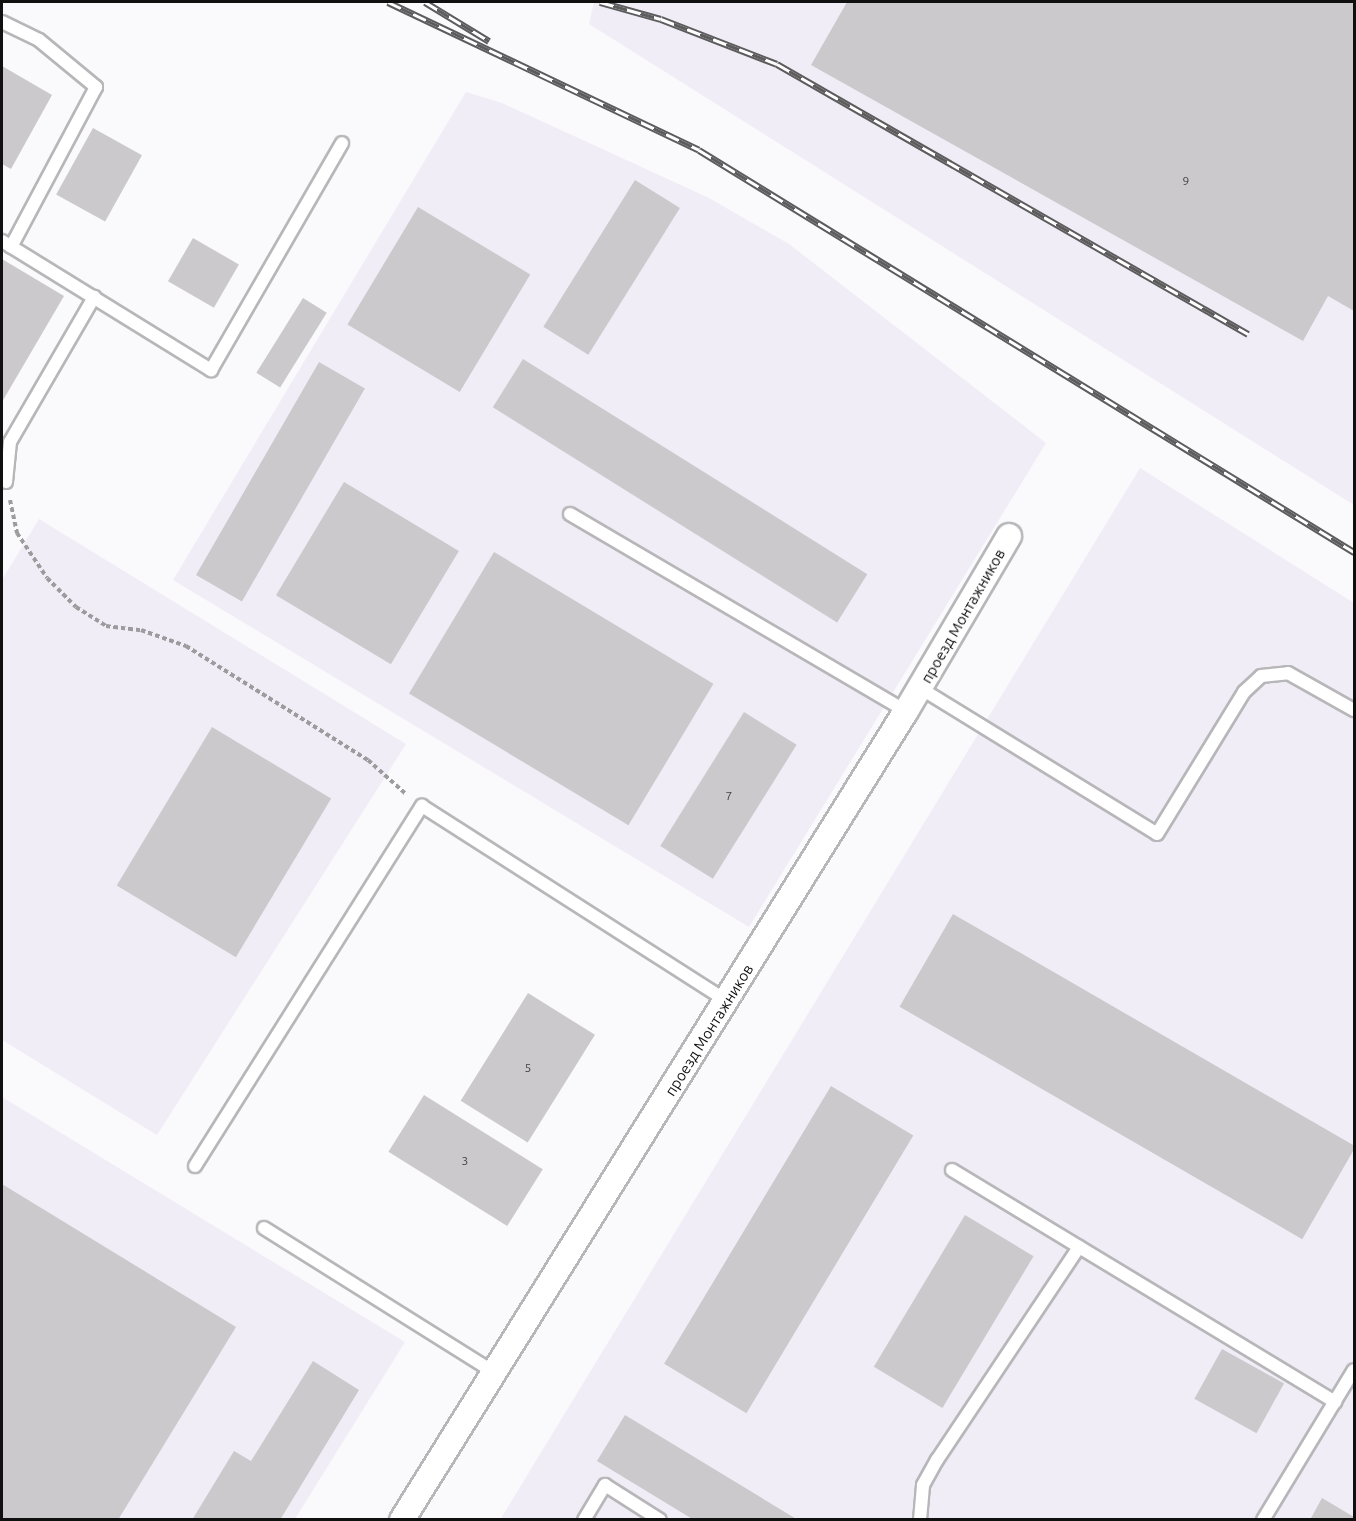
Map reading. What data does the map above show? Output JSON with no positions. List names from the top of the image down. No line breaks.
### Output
{"streets":{"street":["проезд Монтажников"]},"house_numbers":["9","7","5","3"]}
